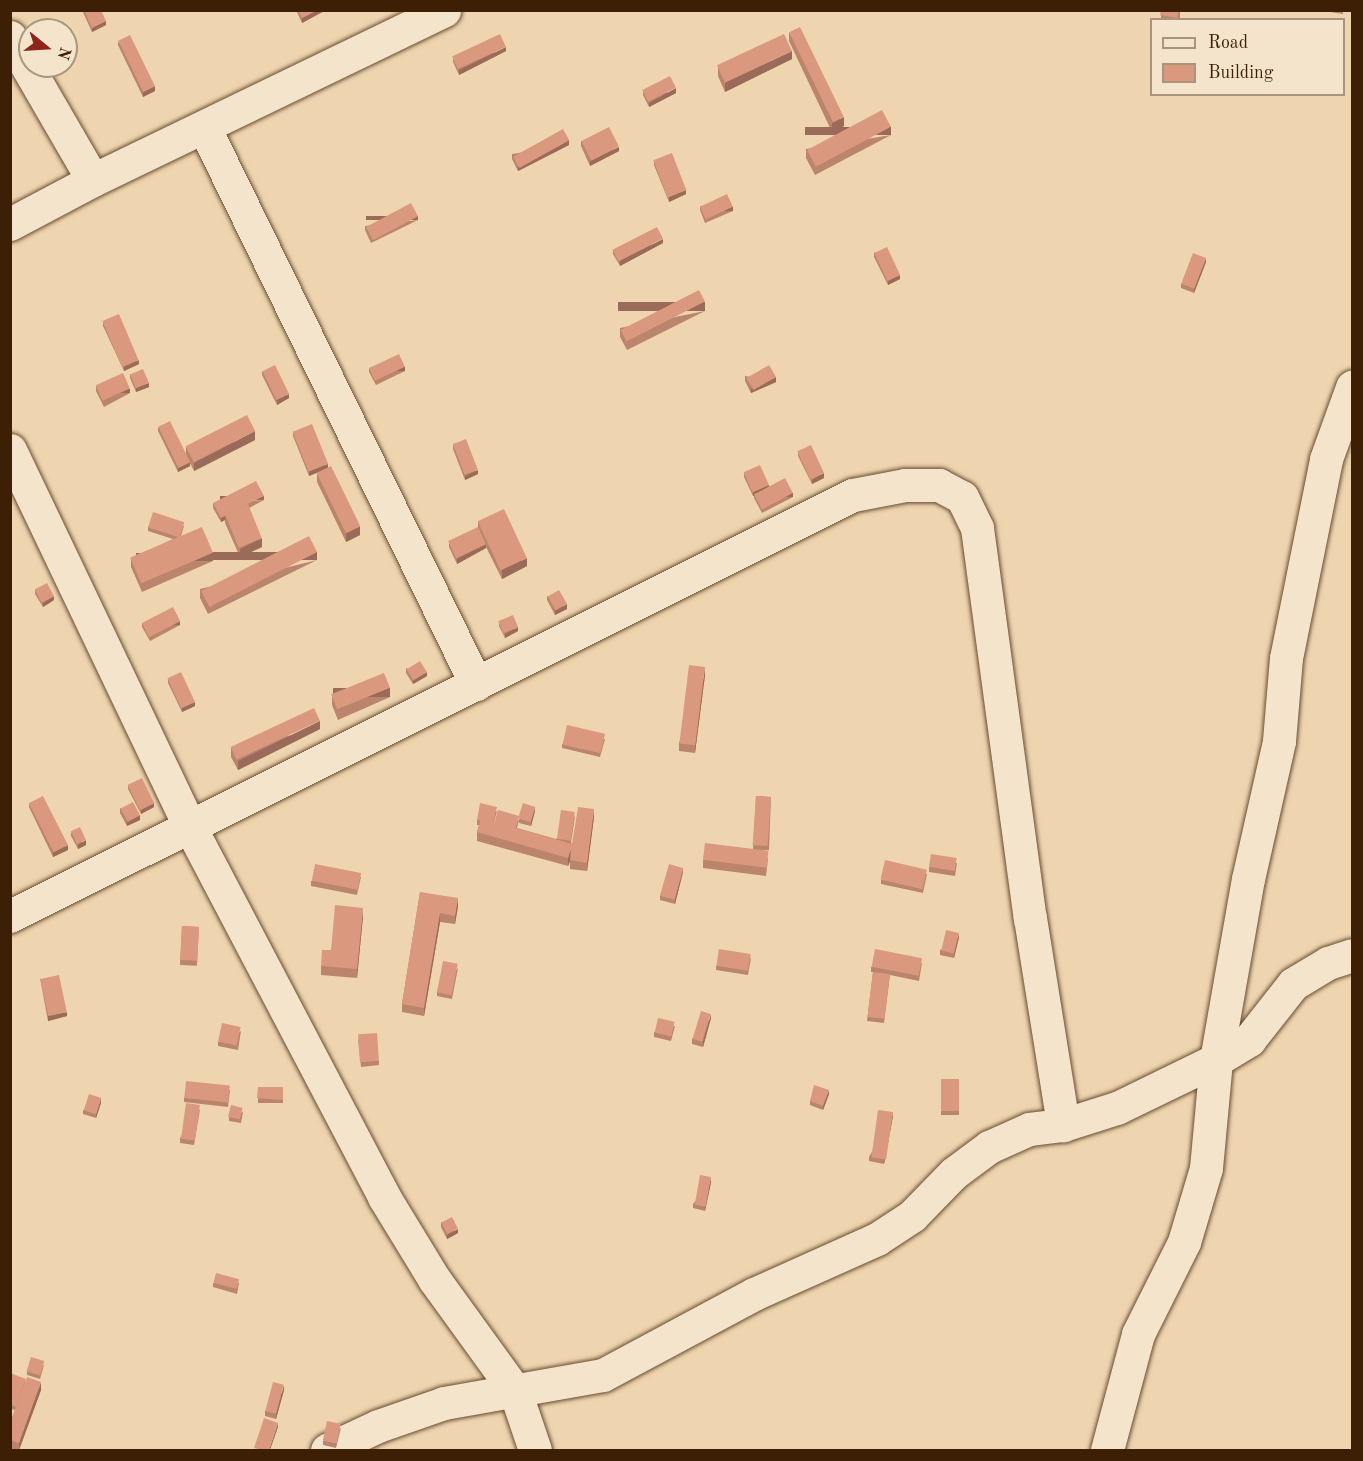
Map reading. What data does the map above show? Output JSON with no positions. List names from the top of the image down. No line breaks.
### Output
{"legend":["Road","Building"],"north":"right"}
